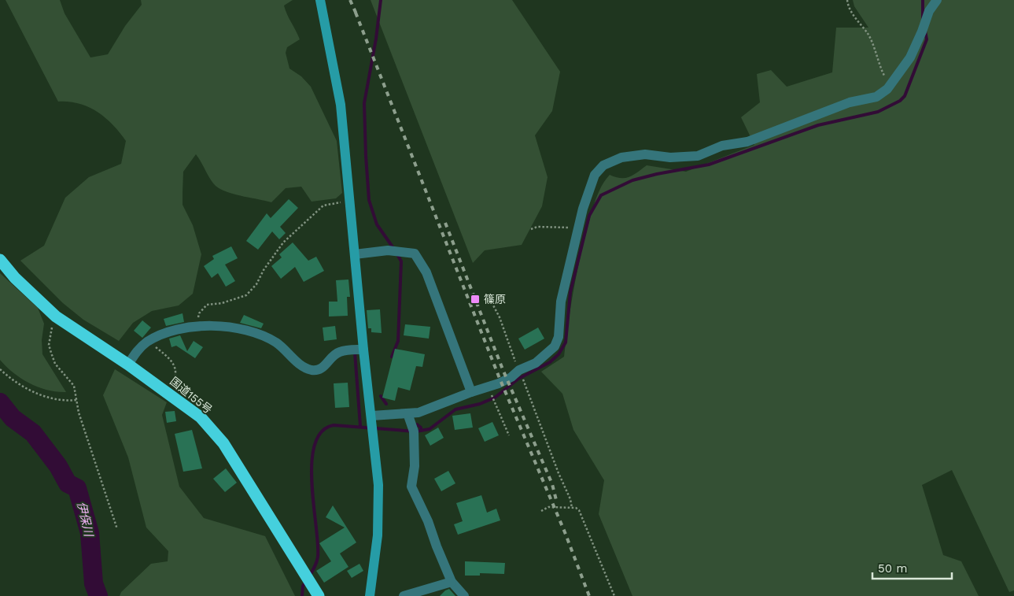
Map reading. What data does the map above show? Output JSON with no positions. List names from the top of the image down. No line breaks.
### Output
{"streets":{"highway":["国道155号"]},"water":["伊保川"],"places":{"transit":["篠原"]},"scale_bar":"50 m"}
